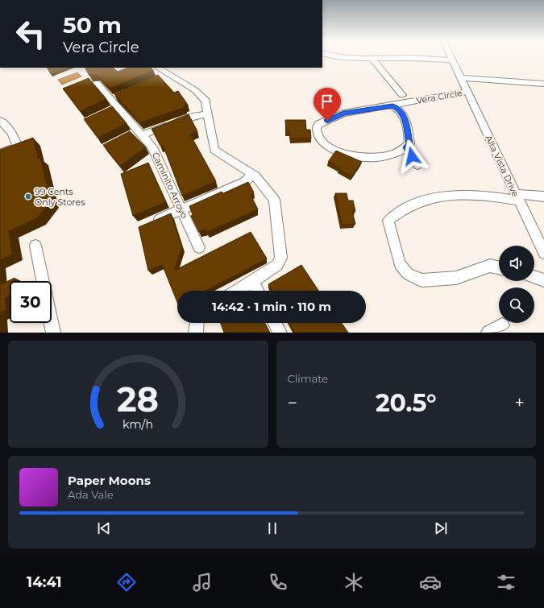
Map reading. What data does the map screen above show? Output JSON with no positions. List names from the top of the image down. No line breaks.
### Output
{"streets":{"street":["Vera Circle","Alta Vista Drive","Caminito Arroyo"]},"crossings":[["Vera Circle","Alta Vista Drive"]],"places":["99 Cents Only Stores"],"page":{"turn":["50 m","Vera Circle"],"limit":"30","trip":"14:42 · 1 min · 110 m","tile":"Climate","heat":["−","20.5°","+"],"song":["Paper Moons","Ada Vale"],"tabs":"14:41","gauge":["28","km/h"]}}
